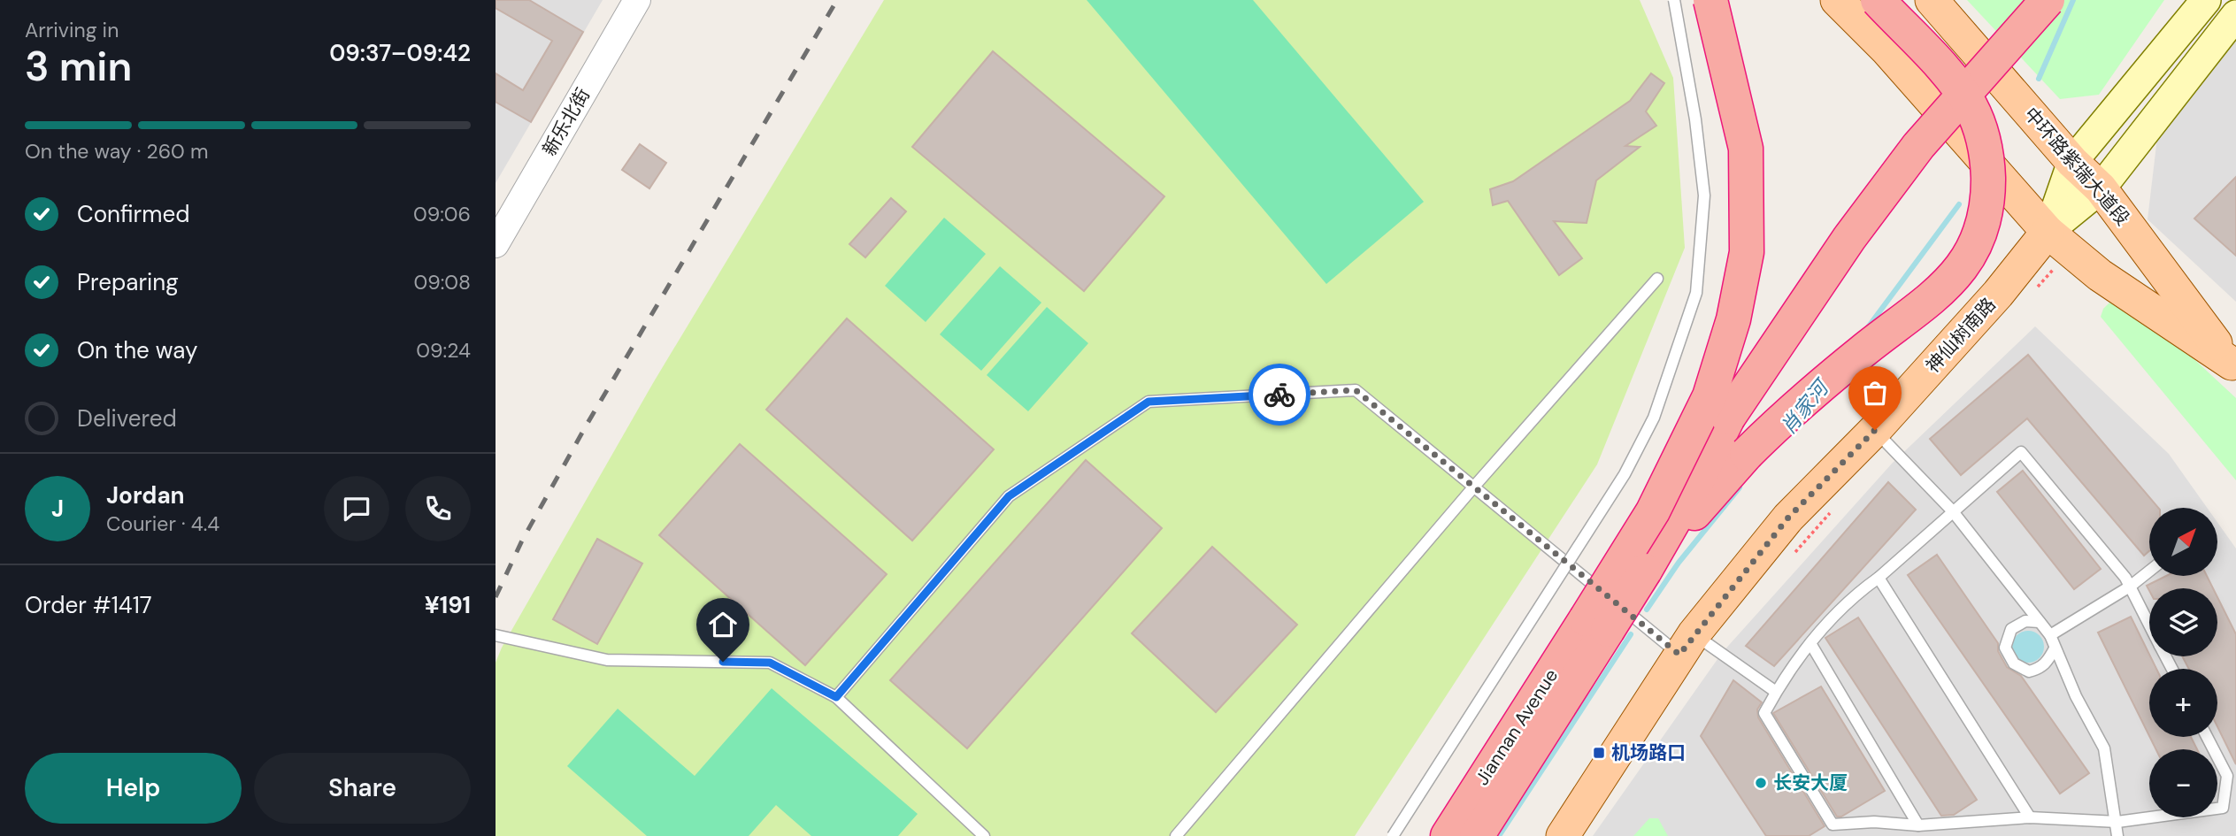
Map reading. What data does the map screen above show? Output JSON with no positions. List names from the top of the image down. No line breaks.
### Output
{"streets":{"highway":["Jiannan Avenue"],"main road":["中环路紫瑞大道段","神仙树南路"],"street":["新乐北街"]},"crossings":[["中环路紫瑞大道段","神仙树南路"]],"water":["肖家河"],"places":{"transit":["机场路口"],"other":["长安大厦"]},"north":"top right","page":{"heading":["3 min","Arriving in","09:37–09:42"],"panel":["Jordan","Courier · 4.4","Order #1417","¥191"],"bar":"On the way · 260 m","list":[["Confirmed","09:06"],["Preparing","09:08"],["On the way","09:24"],"Delivered"],"round":"J","map_buttons":["+","−"],"buttons":["Help","Share"]}}
